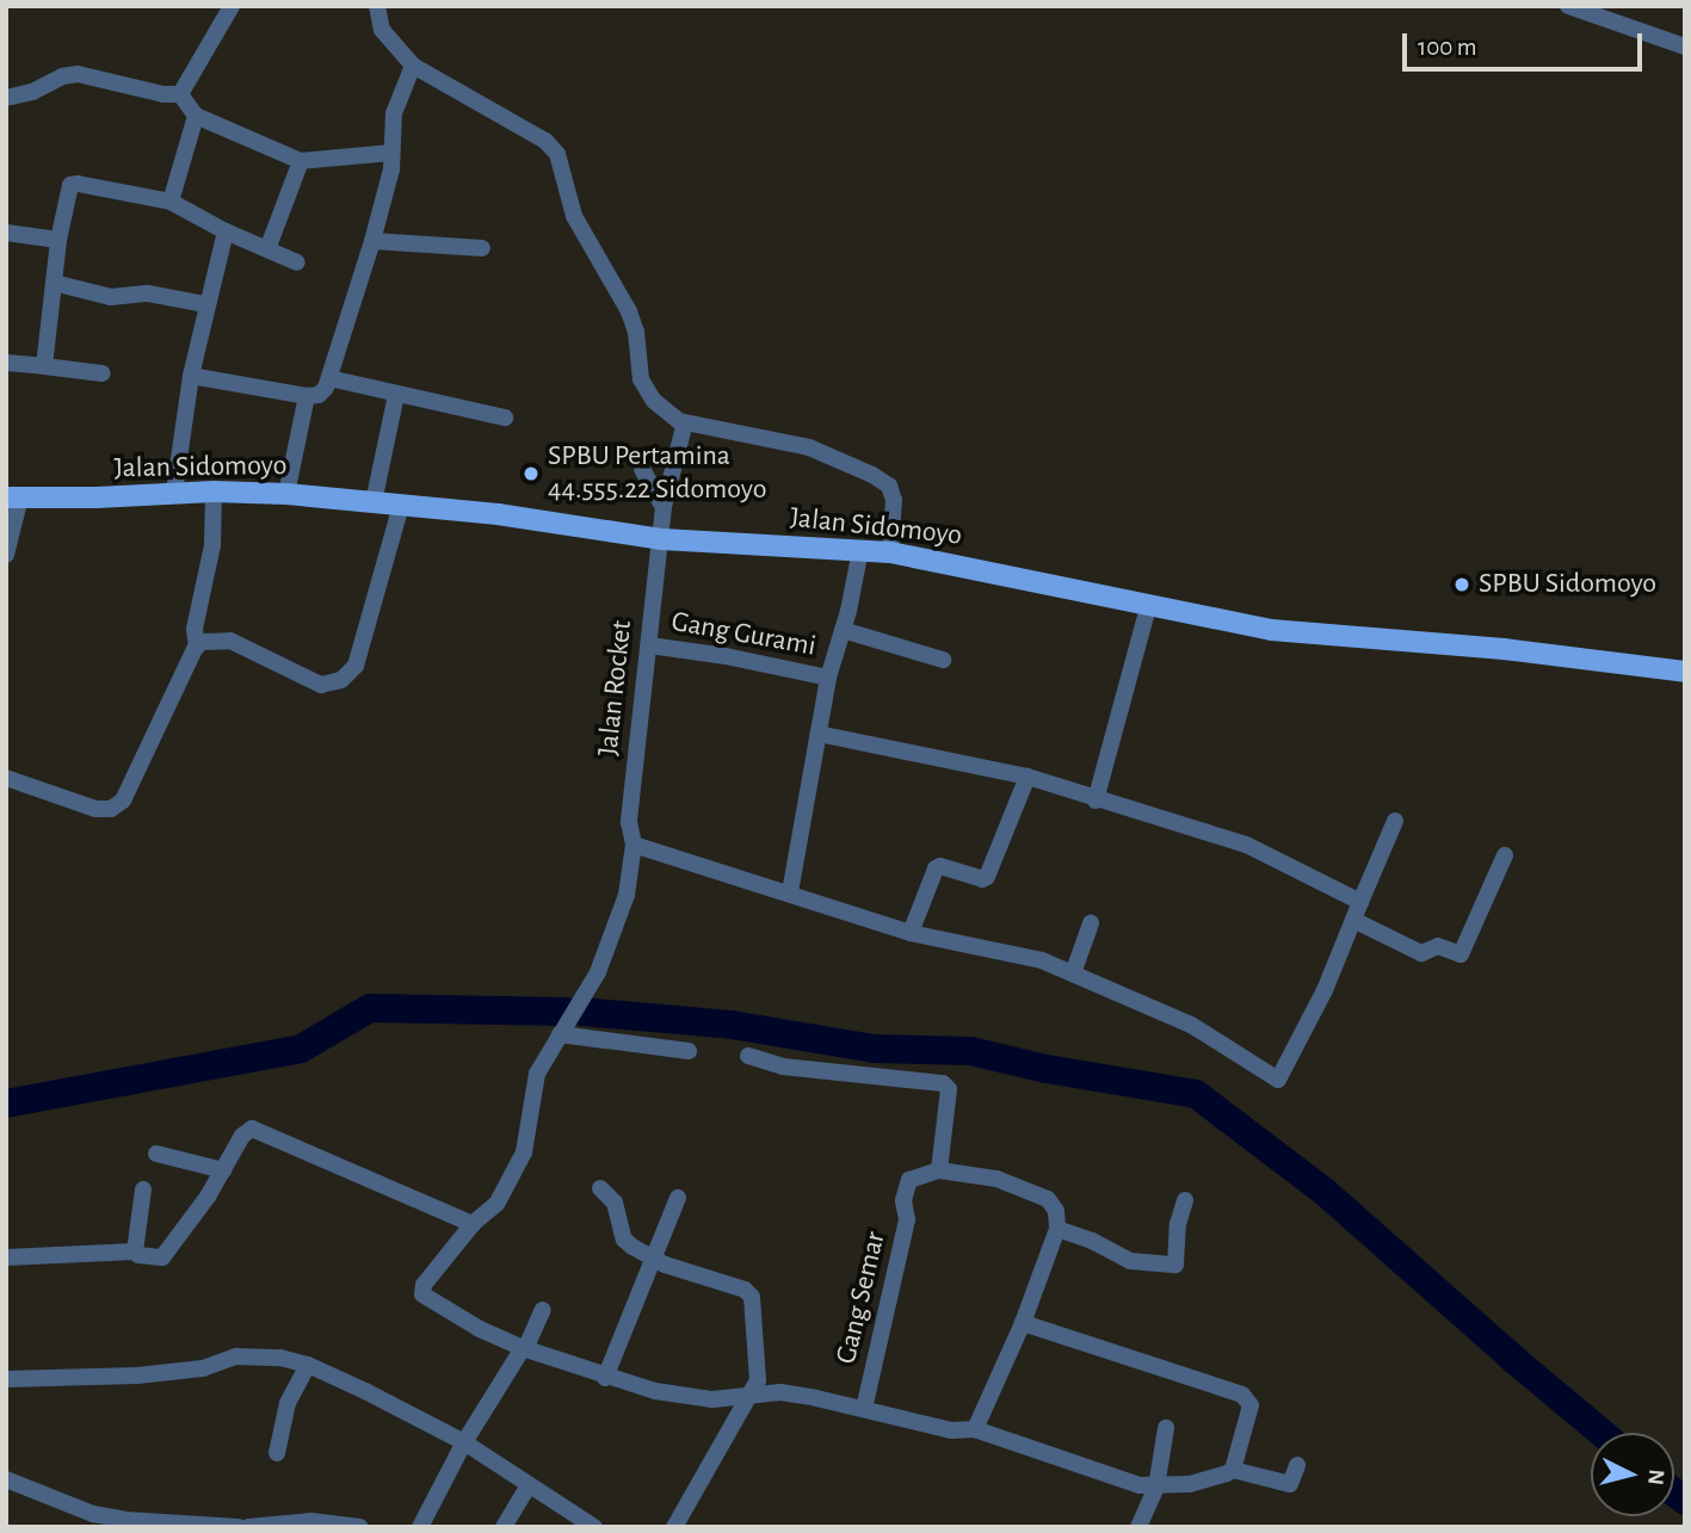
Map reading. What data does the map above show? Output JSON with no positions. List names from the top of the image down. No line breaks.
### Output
{"streets":{"main road":["Jalan Sidomoyo"],"street":["Gang Gurami","Jalan Rocket","Gang Semar"]},"crossings":[["Jalan Sidomoyo","Jalan Rocket"],["Gang Gurami","Jalan Rocket"]],"places":["SPBU Pertamina 44.555.22 Sidomoyo","SPBU Sidomoyo"],"scale_bar":"100 m","north":"right"}
